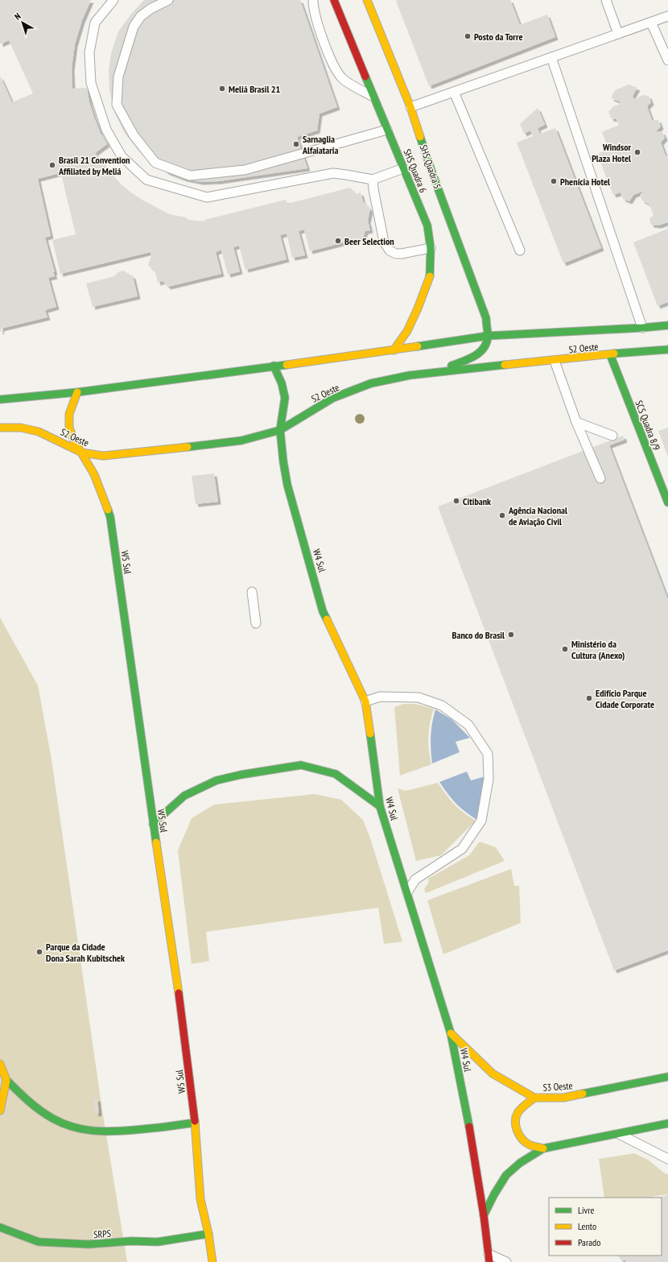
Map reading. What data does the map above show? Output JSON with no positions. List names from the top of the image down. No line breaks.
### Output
{"streets":{"main road":["SHS Quadra 5","SHS Quadra 6","S2 Oeste","SCS Quadra 8/9","W4 Sul","W5 Sul","S3 Oeste","SRPS"]},"crossings":[["SHS Quadra 5","S2 Oeste"],["SHS Quadra 6","S2 Oeste"],["S2 Oeste","SCS Quadra 8/9"],["S2 Oeste","W4 Sul"],["S2 Oeste","W5 Sul"],["W4 Sul","S3 Oeste"],["W5 Sul","SRPS"]],"places":["Posto da Torre","Meliá Brasil 21","Sarnaglia Alfaiataria","Windsor Plaza Hotel","Brasil 21 Convention Affiliated by Meliá","Phenícia Hotel","Beer Selection","Citibank","Agência Nacional de Aviação Civil","Banco do Brasil","Ministério da Cultura (Anexo)","Edifício Parque Cidade Corporate","Parque da Cidade Dona Sarah Kubitschek"],"legend":["Livre","Lento","Parado"],"north":"top left"}
